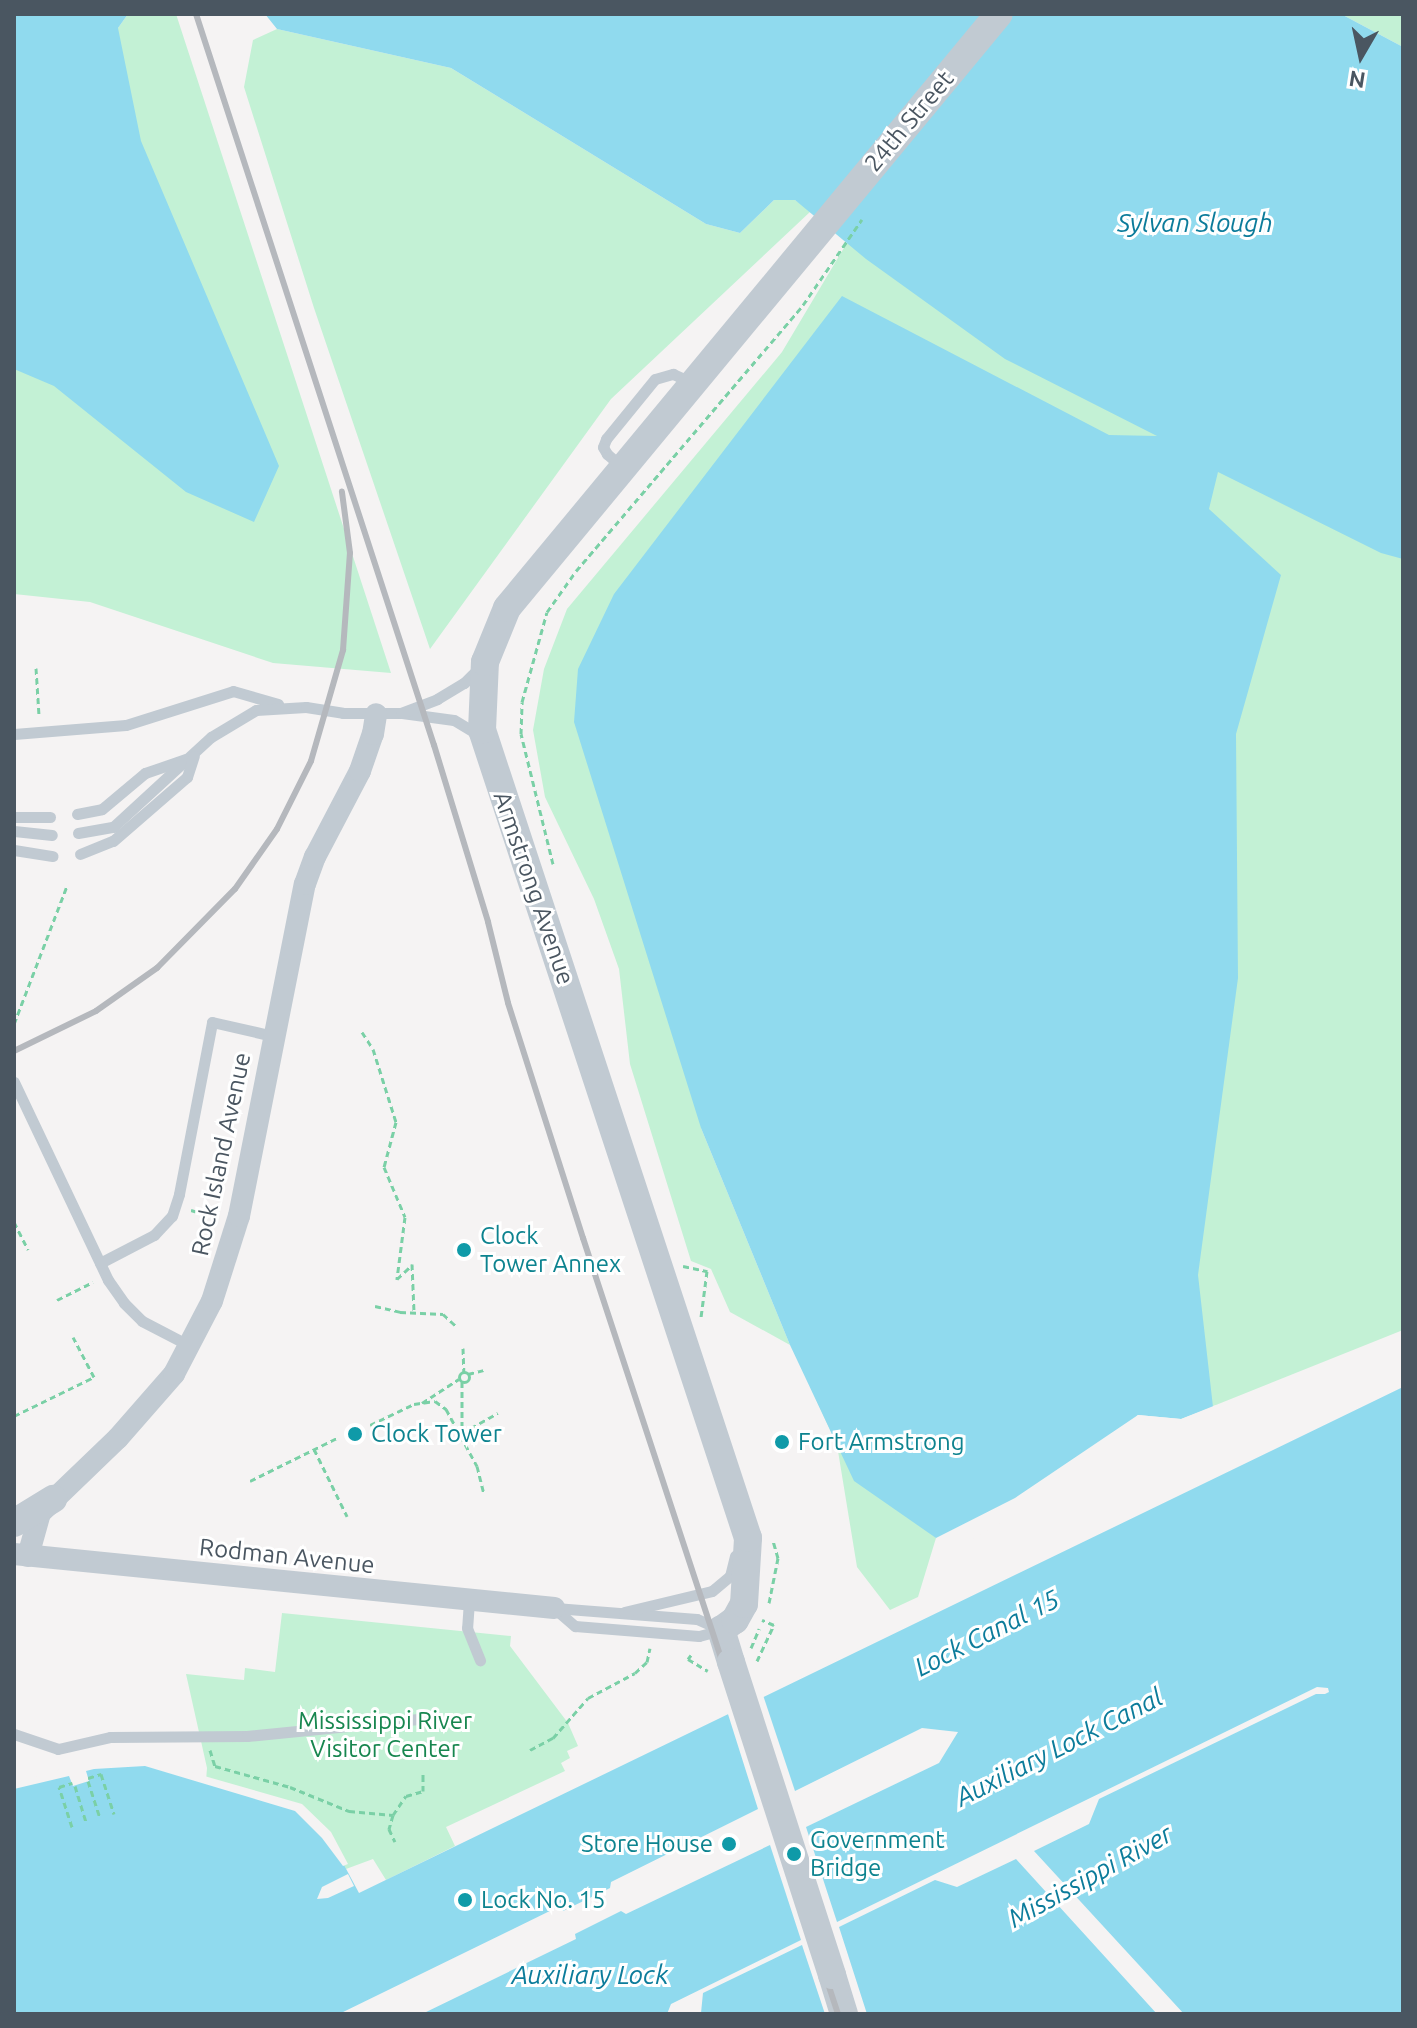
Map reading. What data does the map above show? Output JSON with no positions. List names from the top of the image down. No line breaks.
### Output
{"streets":{"street":["24th Street","Armstrong Avenue","Rock Island Avenue","Rodman Avenue"]},"crossings":[["24th Street","Armstrong Avenue"],["Armstrong Avenue","Rodman Avenue"],["Rock Island Avenue","Rodman Avenue"]],"water":["Sylvan Slough","Lock Canal 15","Auxiliary Lock Canal","Mississippi River","Auxiliary Lock"],"parks":["Mississippi River Visitor Center"],"places":["Clock Tower Annex","Clock Tower","Fort Armstrong","Store House","Government Bridge","Lock No. 15"],"north":"bottom"}
